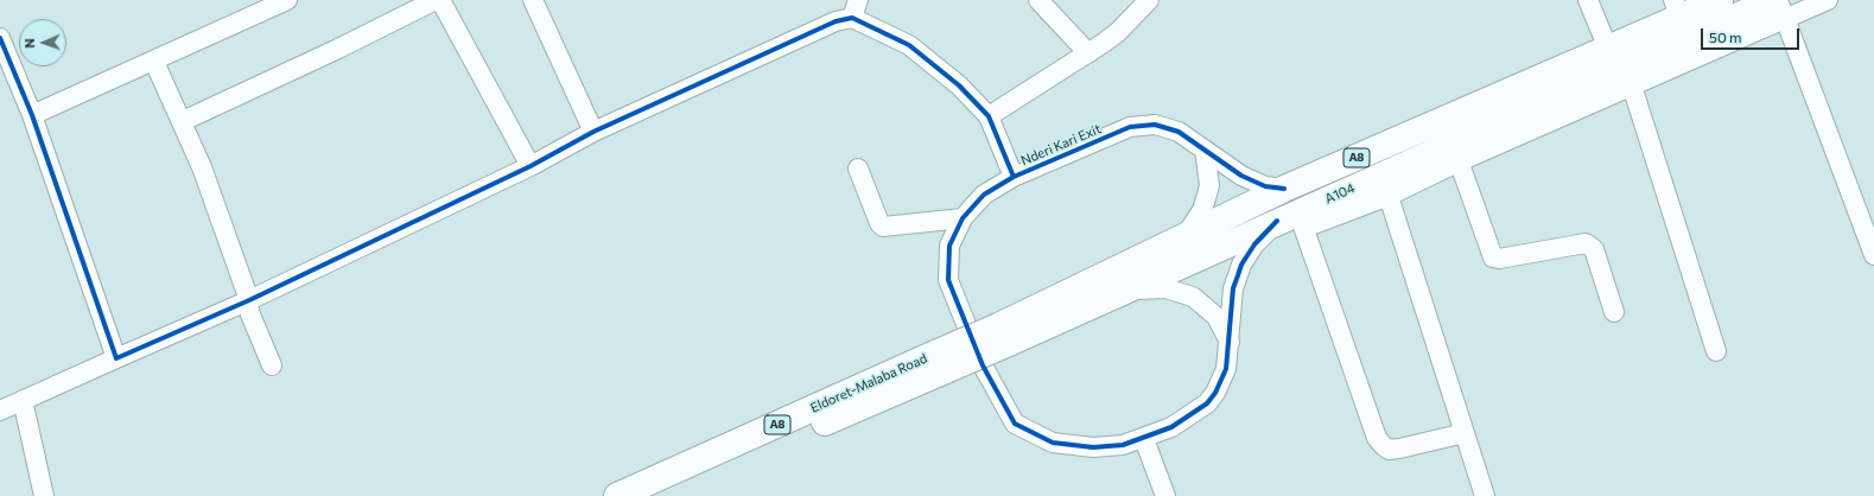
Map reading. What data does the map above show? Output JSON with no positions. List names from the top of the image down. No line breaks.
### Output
{"streets":{"highway":["A8","A104","Eldoret-Malaba Road"],"street":["Nderi Kari Exit"]},"crossings":[["Nderi Kari Exit","A8"],["A8","A104"],["A8","Eldoret-Malaba Road"]],"scale_bar":"50 m","north":"left"}
